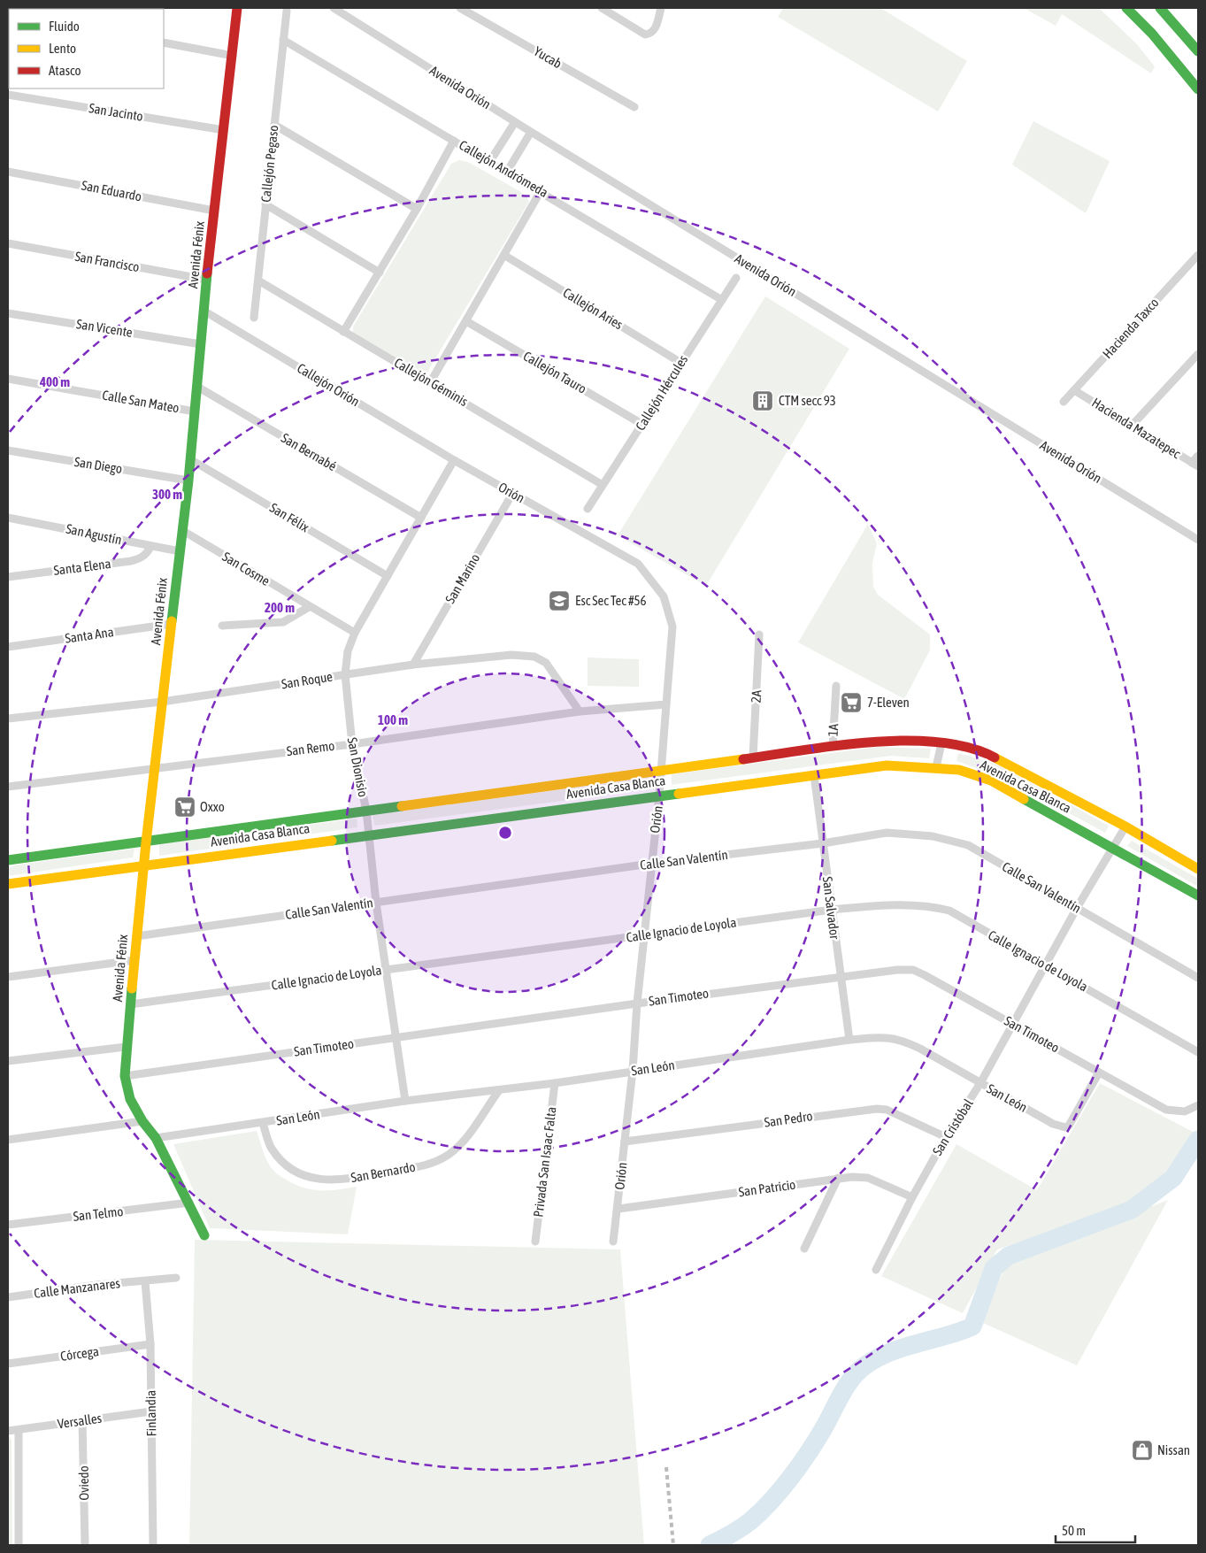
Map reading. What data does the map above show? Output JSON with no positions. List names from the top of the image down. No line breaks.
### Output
{"streets":{"street":["Yucab","Avenida Orión","San Jacinto","Callejón Pegaso","Callejón Andrómeda","San Eduardo","Avenida Fénix","San Francisco","Callejón Aries","San Vicente","Hacienda Taxco","Callejón Tauro","Callejón Géminis","Callejón Orión","Callejón Hércules","Calle San Mateo","Hacienda Mazatepec","San Bernabé","San Diego","Orión","San Félix","San Agustín","Santa Elena","San Cosme","San Marino","Santa Ana","San Roque","2A","1A","San Remo","San Dionisio","Avenida Casa Blanca","Calle San Valentín","San Salvador","Calle Ignacio de Loyola","San Timoteo","San León","San Pedro","San Cristóbal","Privada San Isaac Falta","San Bernardo","San Patricio","San Telmo","Calle Manzanares","Córcega","Finlandia","Versalles","Oviedo"]},"crossings":[["San Jacinto","Avenida Fénix"],["Callejón Pegaso","Callejón Andrómeda"],["Callejón Pegaso","Callejón Géminis"],["Callejón Andrómeda","Callejón Hércules"],["San Eduardo","Avenida Fénix"],["Avenida Fénix","San Francisco"],["Avenida Fénix","San Vicente"],["Avenida Fénix","Callejón Orión"],["Avenida Fénix","Calle San Mateo"],["Avenida Fénix","San Bernabé"],["Avenida Fénix","San Diego"],["Avenida Fénix","San Félix"],["Avenida Fénix","San Agustín"],["Avenida Fénix","San Cosme"],["Avenida Fénix","Santa Ana"],["Avenida Fénix","San Roque"],["Avenida Fénix","San Remo"],["Avenida Fénix","Avenida Casa Blanca"],["Avenida Fénix","Calle San Valentín"],["Avenida Fénix","Calle Ignacio de Loyola"],["Avenida Fénix","San Timoteo"],["Avenida Fénix","San León"],["Avenida Fénix","San Telmo"],["Callejón Aries","Callejón Hércules"],["Hacienda Taxco","Hacienda Mazatepec"],["Callejón Tauro","Callejón Hércules"],["Callejón Géminis","Callejón Hércules"],["Callejón Orión","Orión"],["Callejón Orión","San Dionisio"],["San Bernabé","San Dionisio"],["Orión","San Marino"],["Orión","San Remo"],["Orión","San Dionisio"],["Orión","Avenida Casa Blanca"],["Orión","Calle San Valentín"],["Orión","Calle Ignacio de Loyola"],["Orión","San Timoteo"],["Orión","San León"],["Orión","San Pedro"],["Orión","San Patricio"],["San Félix","San Dionisio"],["San Agustín","Santa Elena"],["San Cosme","San Dionisio"],["San Marino","San Roque"],["San Roque","San Remo"],["San Roque","San Dionisio"],["2A","Avenida Casa Blanca"],["1A","Avenida Casa Blanca"],["San Remo","San Dionisio"],["San Dionisio","Avenida Casa Blanca"],["San Dionisio","Calle San Valentín"],["San Dionisio","Calle Ignacio de Loyola"],["San Dionisio","San Timoteo"],["San Dionisio","San León"],["Avenida Casa Blanca","San Salvador"],["Avenida Casa Blanca","San Cristóbal"],["Calle San Valentín","San Salvador"],["Calle San Valentín","San Cristóbal"],["San Salvador","Calle Ignacio de Loyola"],["San Salvador","San Timoteo"],["San Salvador","San León"],["Calle Ignacio de Loyola","San Cristóbal"],["San Timoteo","San León"],["San Timoteo","San Cristóbal"],["San León","San Cristóbal"],["San León","Privada San Isaac Falta"],["San León","San Bernardo"],["San Pedro","San Cristóbal"],["San Cristóbal","San Patricio"],["Calle Manzanares","Finlandia"],["Córcega","Finlandia"],["Finlandia","Versalles"],["Versalles","Oviedo"]],"places":{"building":["CTM secc 93"],"school or university":["Esc Sec Tec #56"],"supermarket":["7-Eleven","Oxxo"],"shop":["Nissan"]},"legend":["Fluido","Lento","Atasco"],"scale_bar":"50 m","rings":["400 m","300 m","200 m","100 m"]}
